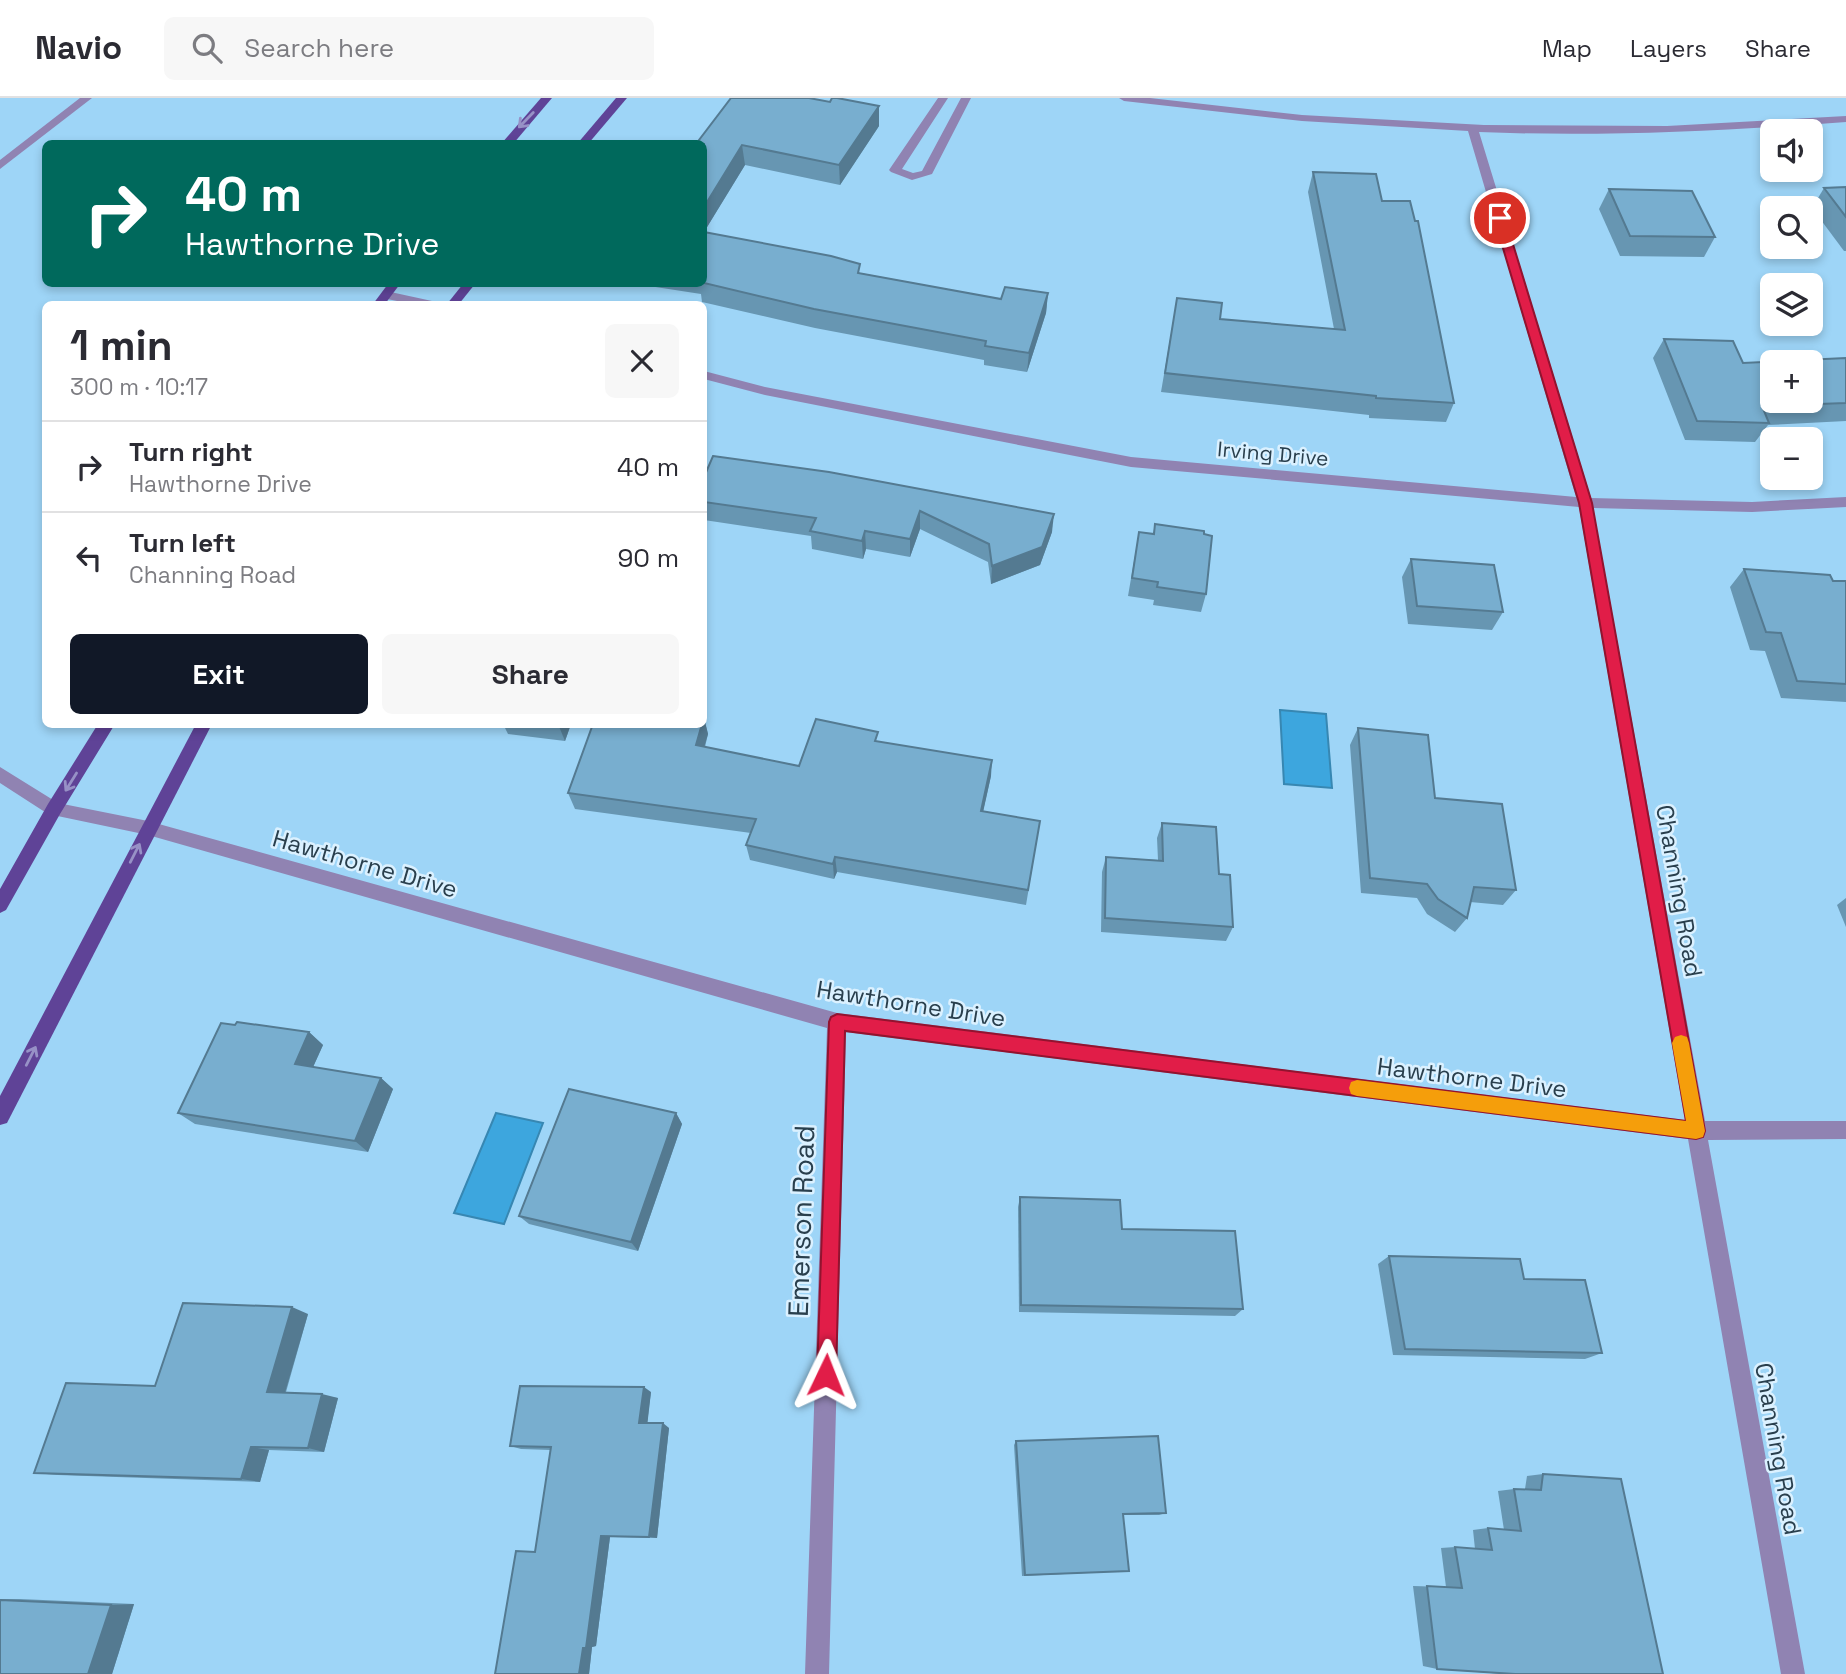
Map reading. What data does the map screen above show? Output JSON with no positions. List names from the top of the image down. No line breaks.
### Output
{"streets":{"street":["Irving Drive","Hawthorne Drive","Channing Road","Emerson Road"]},"crossings":[["Irving Drive","Channing Road"],["Hawthorne Drive","Channing Road"],["Hawthorne Drive","Emerson Road"]],"page":{"header":"Navio","search":"Search here","nav":["Map","Layers","Share"],"map_buttons":["+","−"],"turn":["40 m","Hawthorne Drive"],"heading":["1 min","300 m · 10:17"],"list":[{"name":"Turn right","note":"Hawthorne Drive","value":"40 m"},{"name":"Turn left","note":"Channing Road","value":"90 m"}],"buttons":["Exit","Share"]}}
